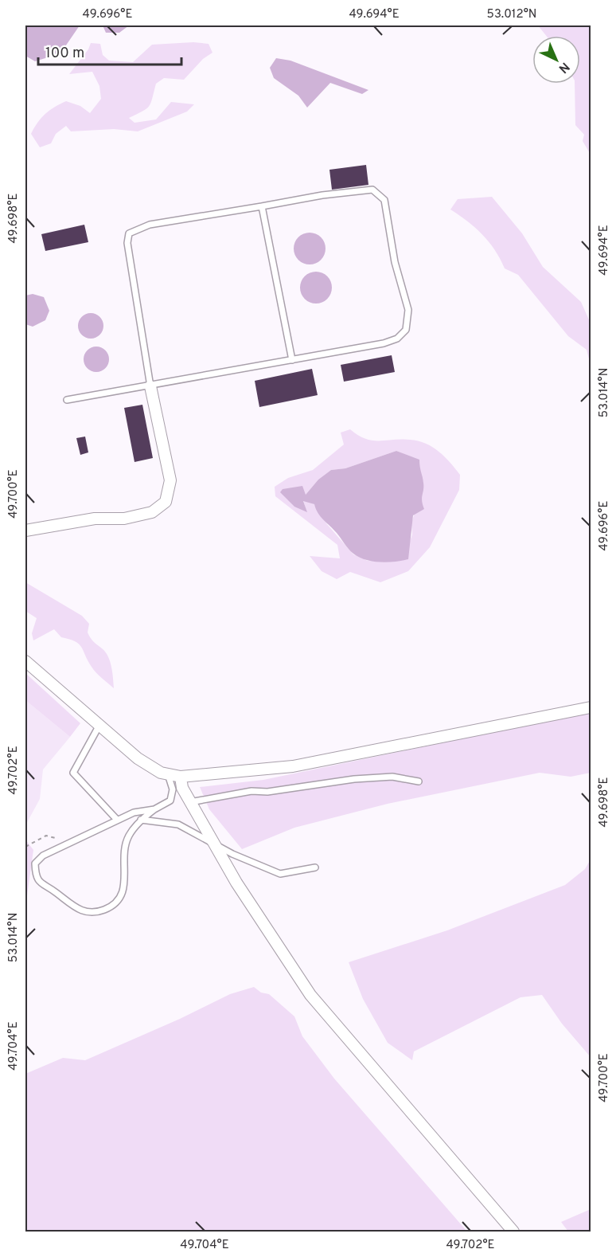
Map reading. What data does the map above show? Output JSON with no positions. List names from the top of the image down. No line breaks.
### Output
{"scale_bar":"100 m","north":"bottom right","coordinates":["49.696°E","49.694°E","53.012°N","49.698°E","53.014°N","49.700°E","49.702°E","49.704°E"]}
